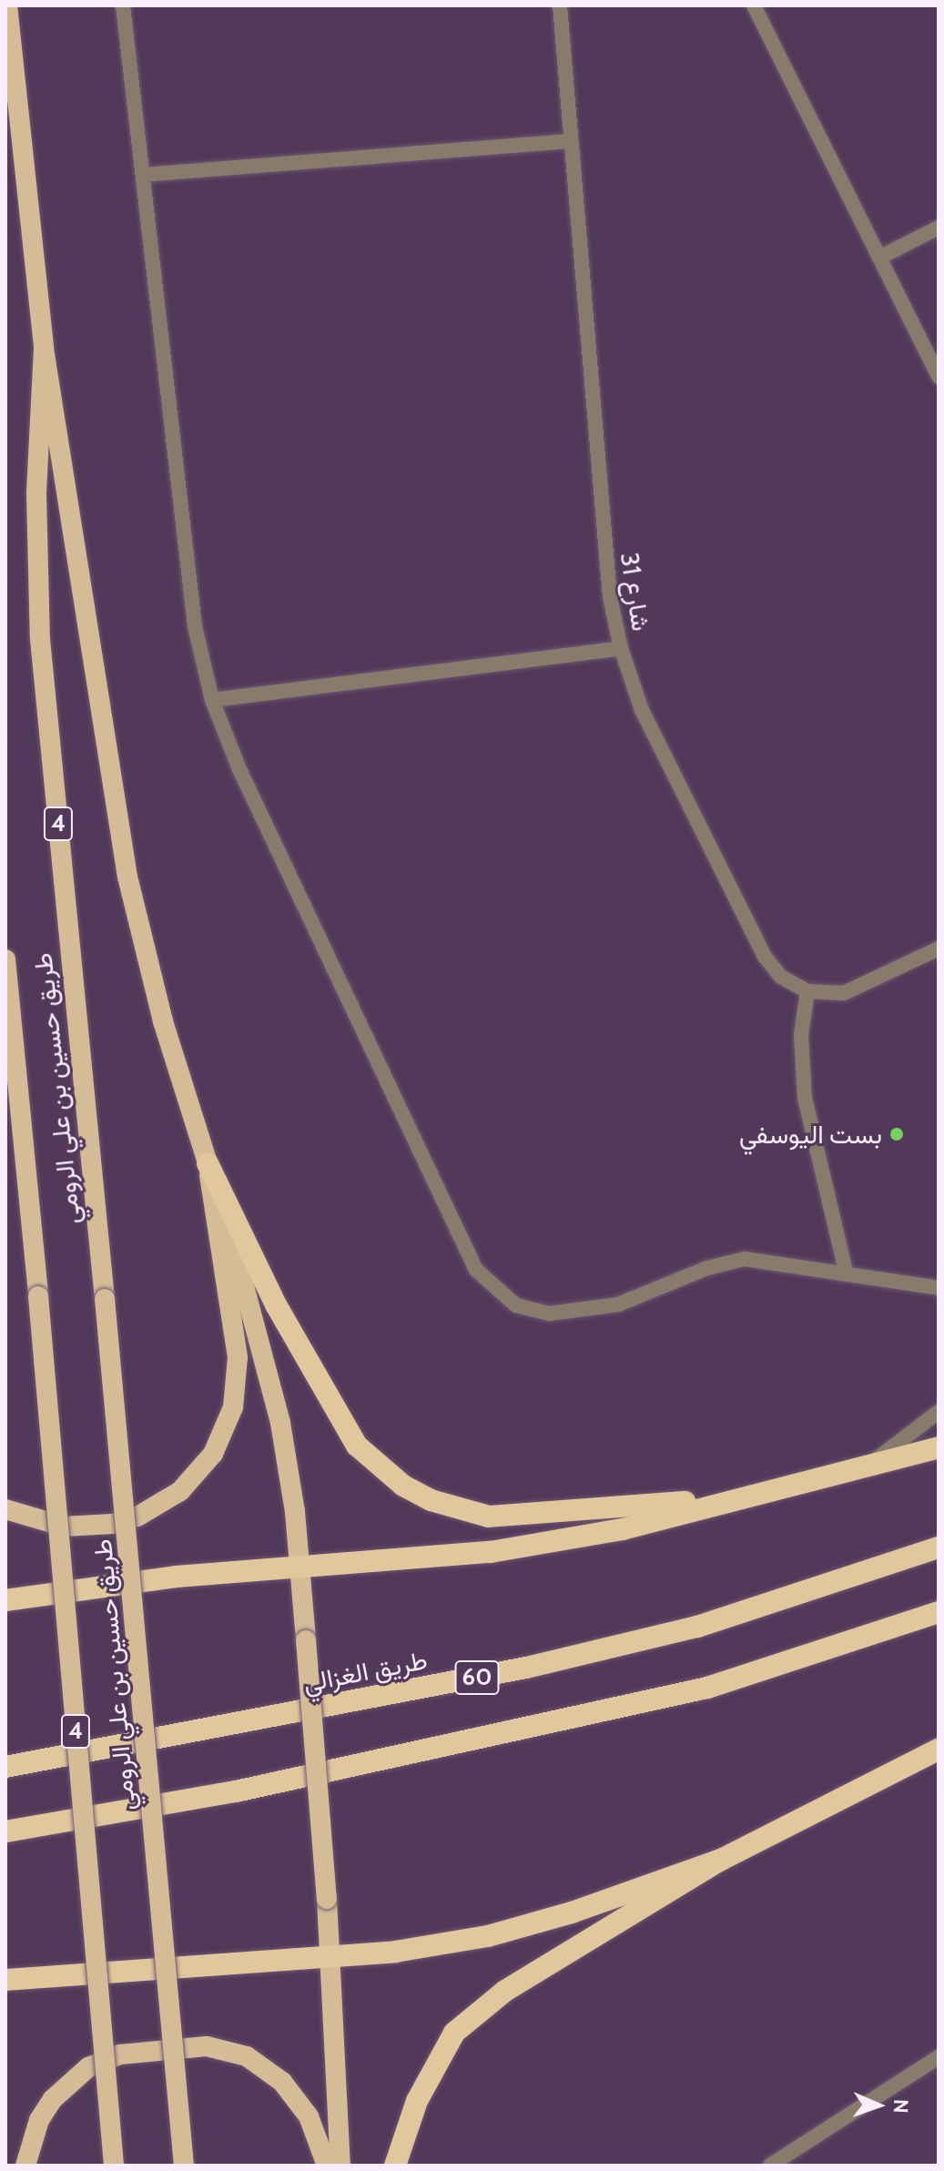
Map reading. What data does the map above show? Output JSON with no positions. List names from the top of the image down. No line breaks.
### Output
{"streets":{"highway":["4","طريق حسين بن علي الرومي","طريق الغزالي","60"],"street":["شارع 31"]},"places":["بست اليوسفي"],"north":"right"}
